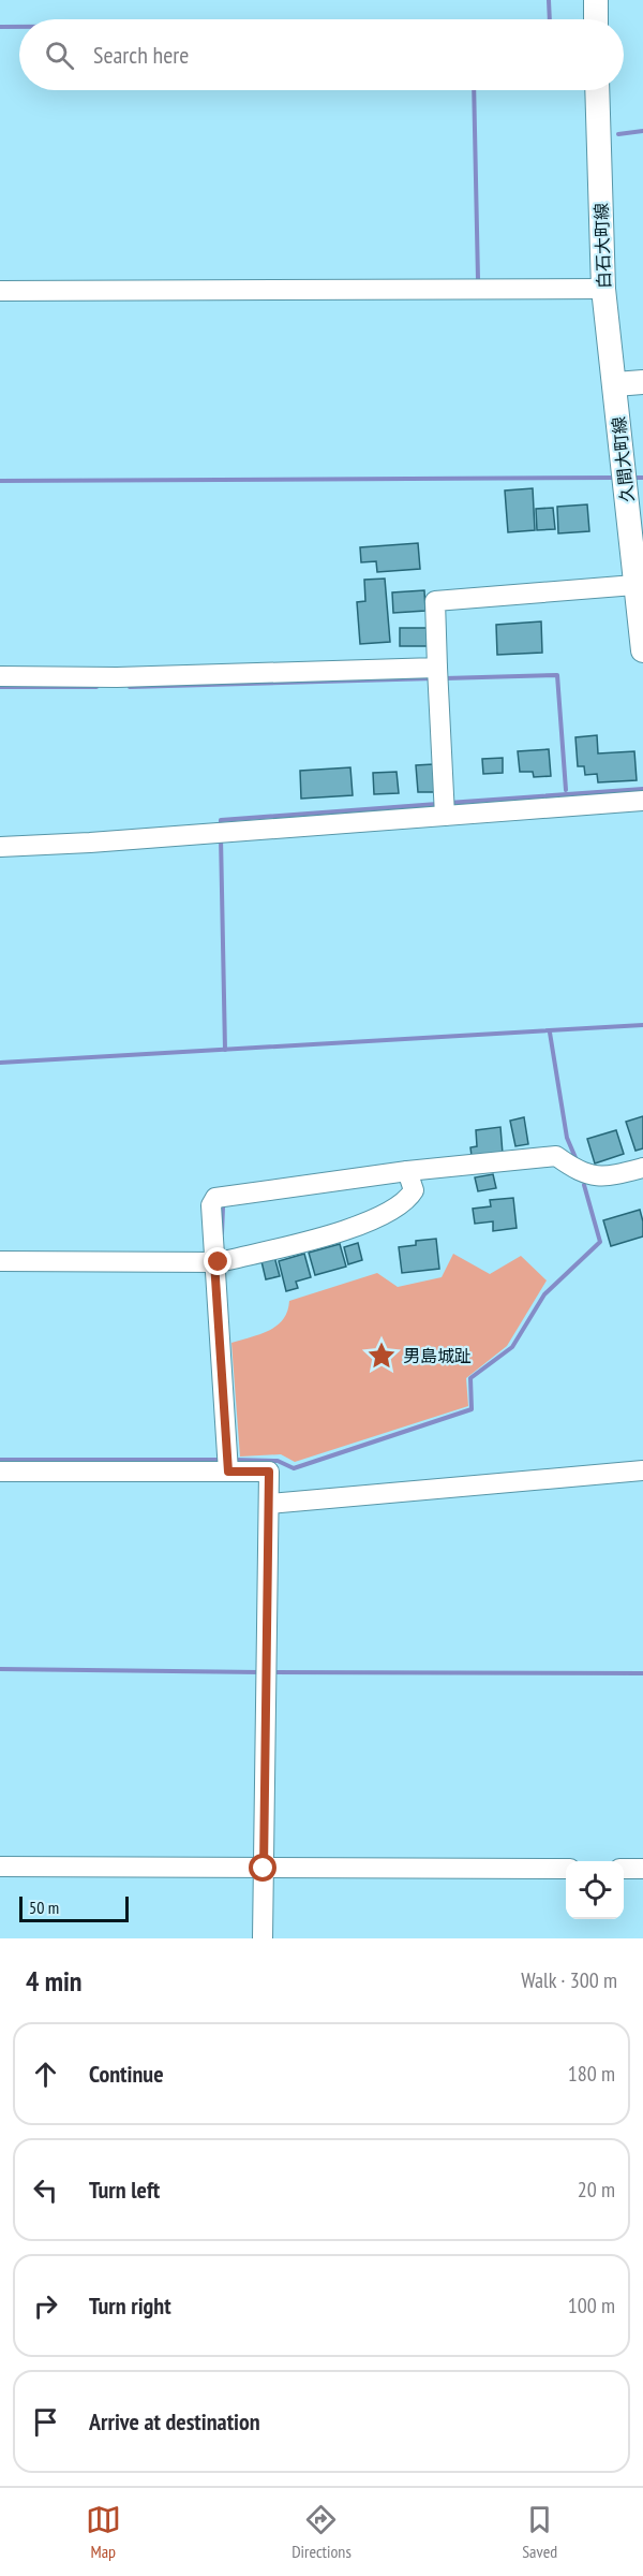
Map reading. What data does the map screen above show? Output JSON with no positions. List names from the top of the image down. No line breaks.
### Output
{"streets":{"main road":["白石大町線","久間大町線"]},"crossings":[["白石大町線","久間大町線"]],"places":{"place":["男島城趾"]},"scale_bar":"50 m","page":{"search":"Search here","scale":"50 m","heading":["4 min","Walk · 300 m"],"list":[["Continue","180 m"],["Turn left","20 m"],["Turn right","100 m"],"Arrive at destination"],"nav":["Map","Directions","Saved"]}}
